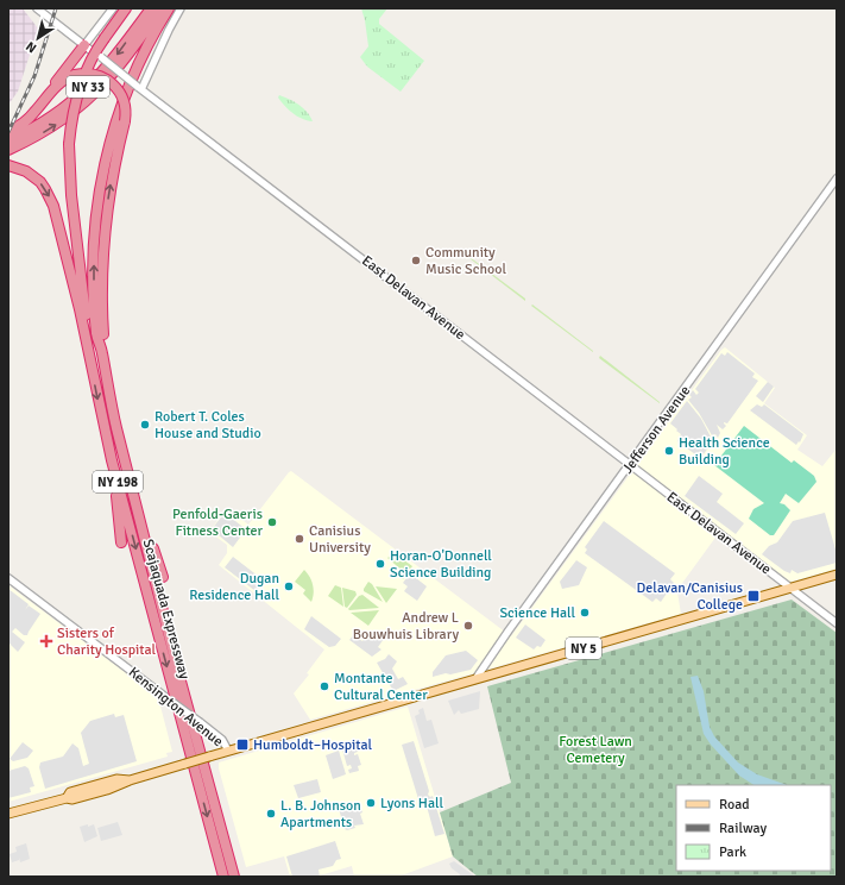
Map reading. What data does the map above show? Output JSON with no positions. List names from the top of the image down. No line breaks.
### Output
{"streets":{"highway":["NY 33","NY 198","Scajaquada Expressway"],"main road":["NY 5"],"street":["East Delavan Avenue","Jefferson Avenue","Kensington Avenue"]},"crossings":[["East Delavan Avenue","Jefferson Avenue"],["East Delavan Avenue","NY 5"],["Jefferson Avenue","NY 5"],["NY 5","Kensington Avenue"]],"parks":["Forest Lawn Cemetery"],"places":{"other":["Community Music School","Robert T. Coles House and Studio","Health Science Building","Penfold-Gaeris Fitness Center","Canisius University","Horan-O'Donnell Science Building","Dugan Residence Hall","Science Hall","Andrew L Bouwhuis Library","Montante Cultural Center","Lyons Hall","L. B. Johnson Apartments"],"transit":["Delavan/Canisius College","Humboldt–Hospital"],"health":["Sisters of Charity Hospital"]},"legend":["Road","Railway","Park"],"north":"bottom left"}
